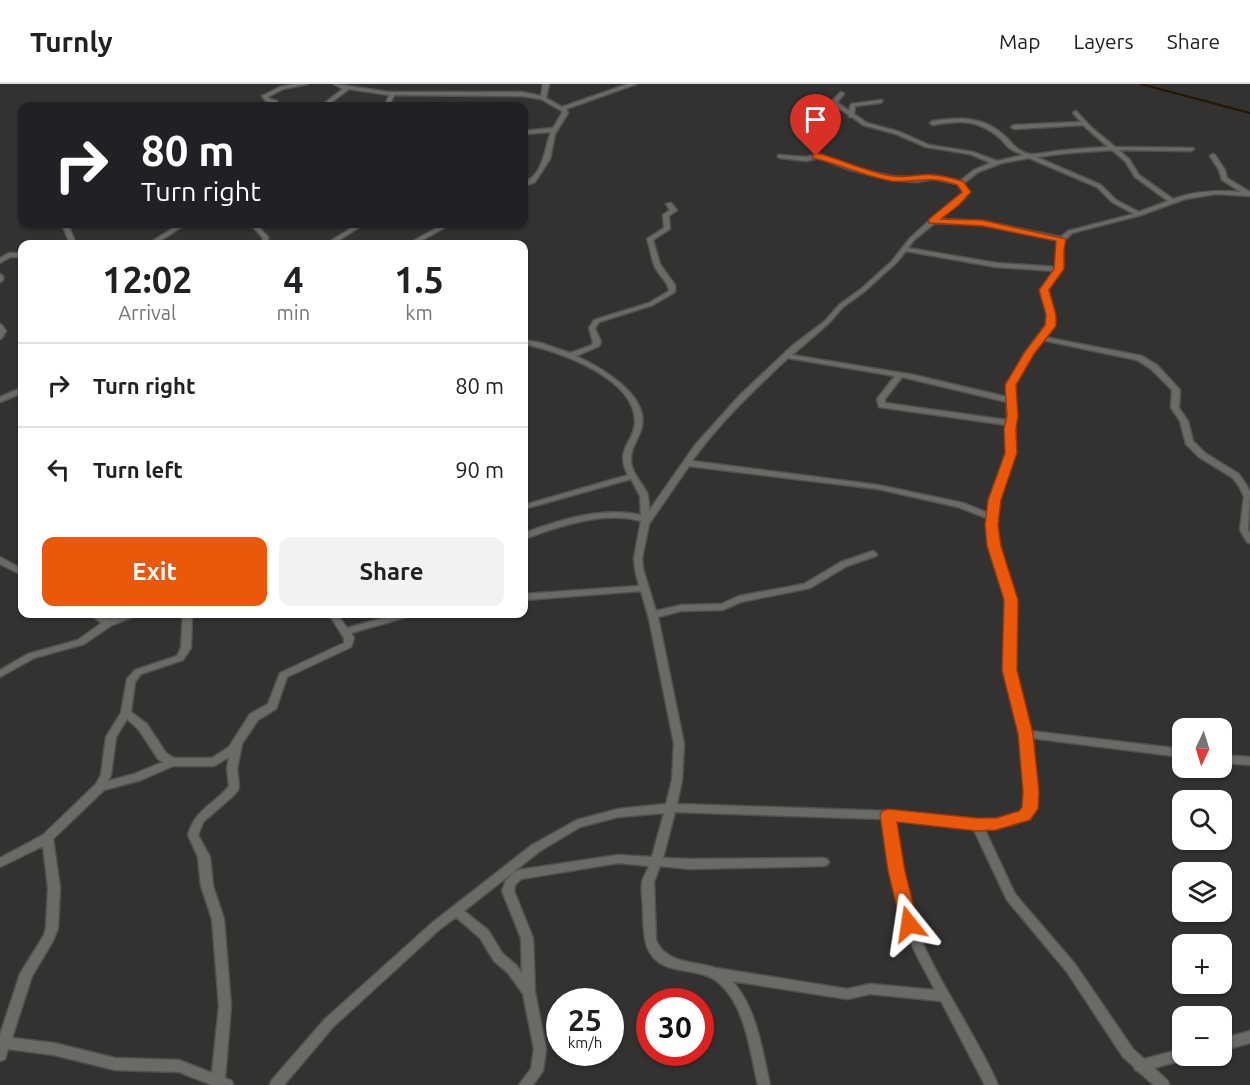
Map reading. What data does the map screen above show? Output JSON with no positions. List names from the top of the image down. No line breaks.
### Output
{"north":"bottom","page":{"header":"Turnly","nav":["Map","Layers","Share"],"turn":["80 m","Turn right"],"eta":["12:02","Arrival","4","min","1.5","km"],"list":[{"name":"Turn right","value":"80 m"},{"name":"Turn left","value":"90 m"}],"buttons":["Exit","Share"],"map_buttons":["+","−"],"speed":"25 km/h","limit":"30"}}
